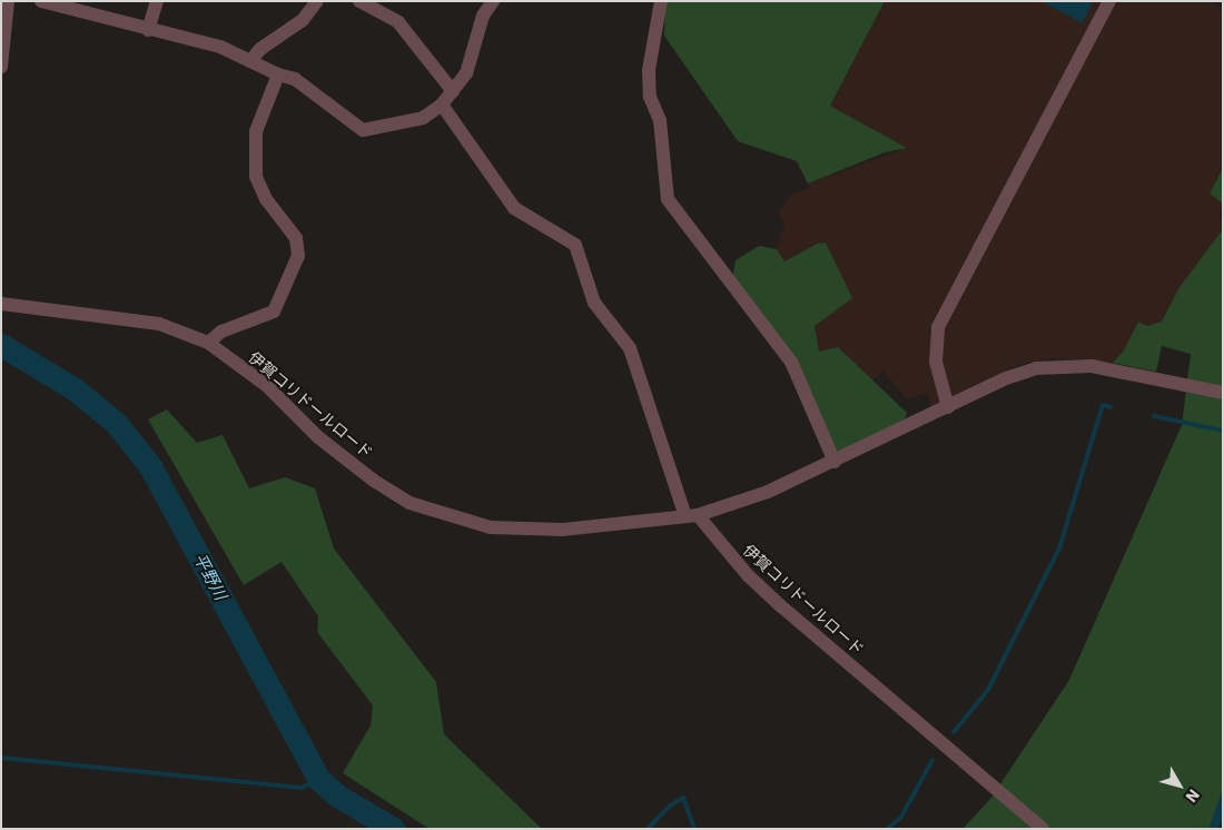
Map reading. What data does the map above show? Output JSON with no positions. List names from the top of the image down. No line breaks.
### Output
{"streets":{"street":["伊賀コリドールロード"]},"water":["平野川"],"north":"bottom right"}
